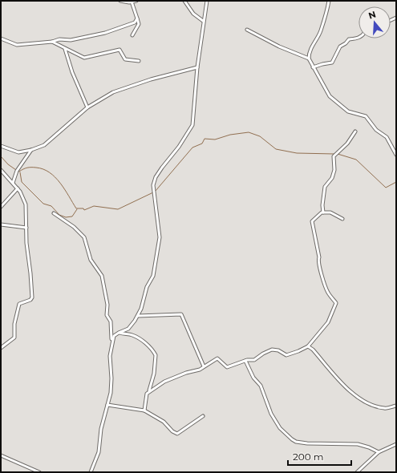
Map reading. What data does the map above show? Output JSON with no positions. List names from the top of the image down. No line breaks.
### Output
{"scale_bar":"200 m","north":"top"}
